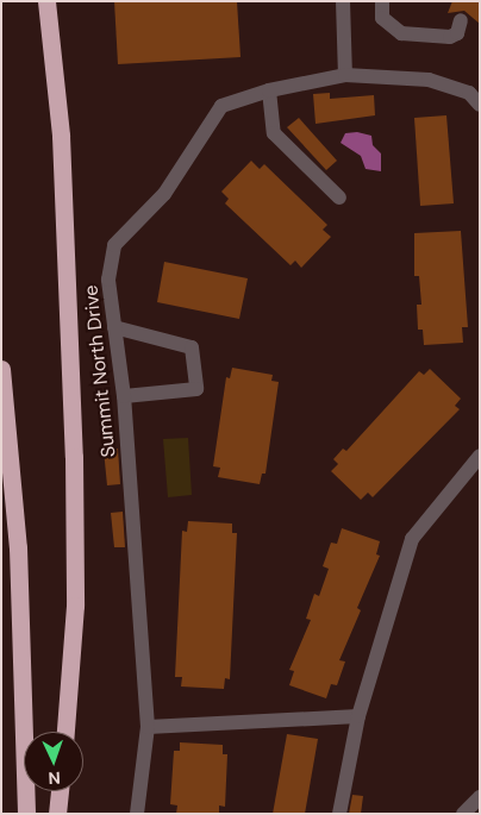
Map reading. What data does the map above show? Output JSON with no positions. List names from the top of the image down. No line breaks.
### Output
{"streets":{"street":["Summit North Drive"]},"north":"bottom"}
